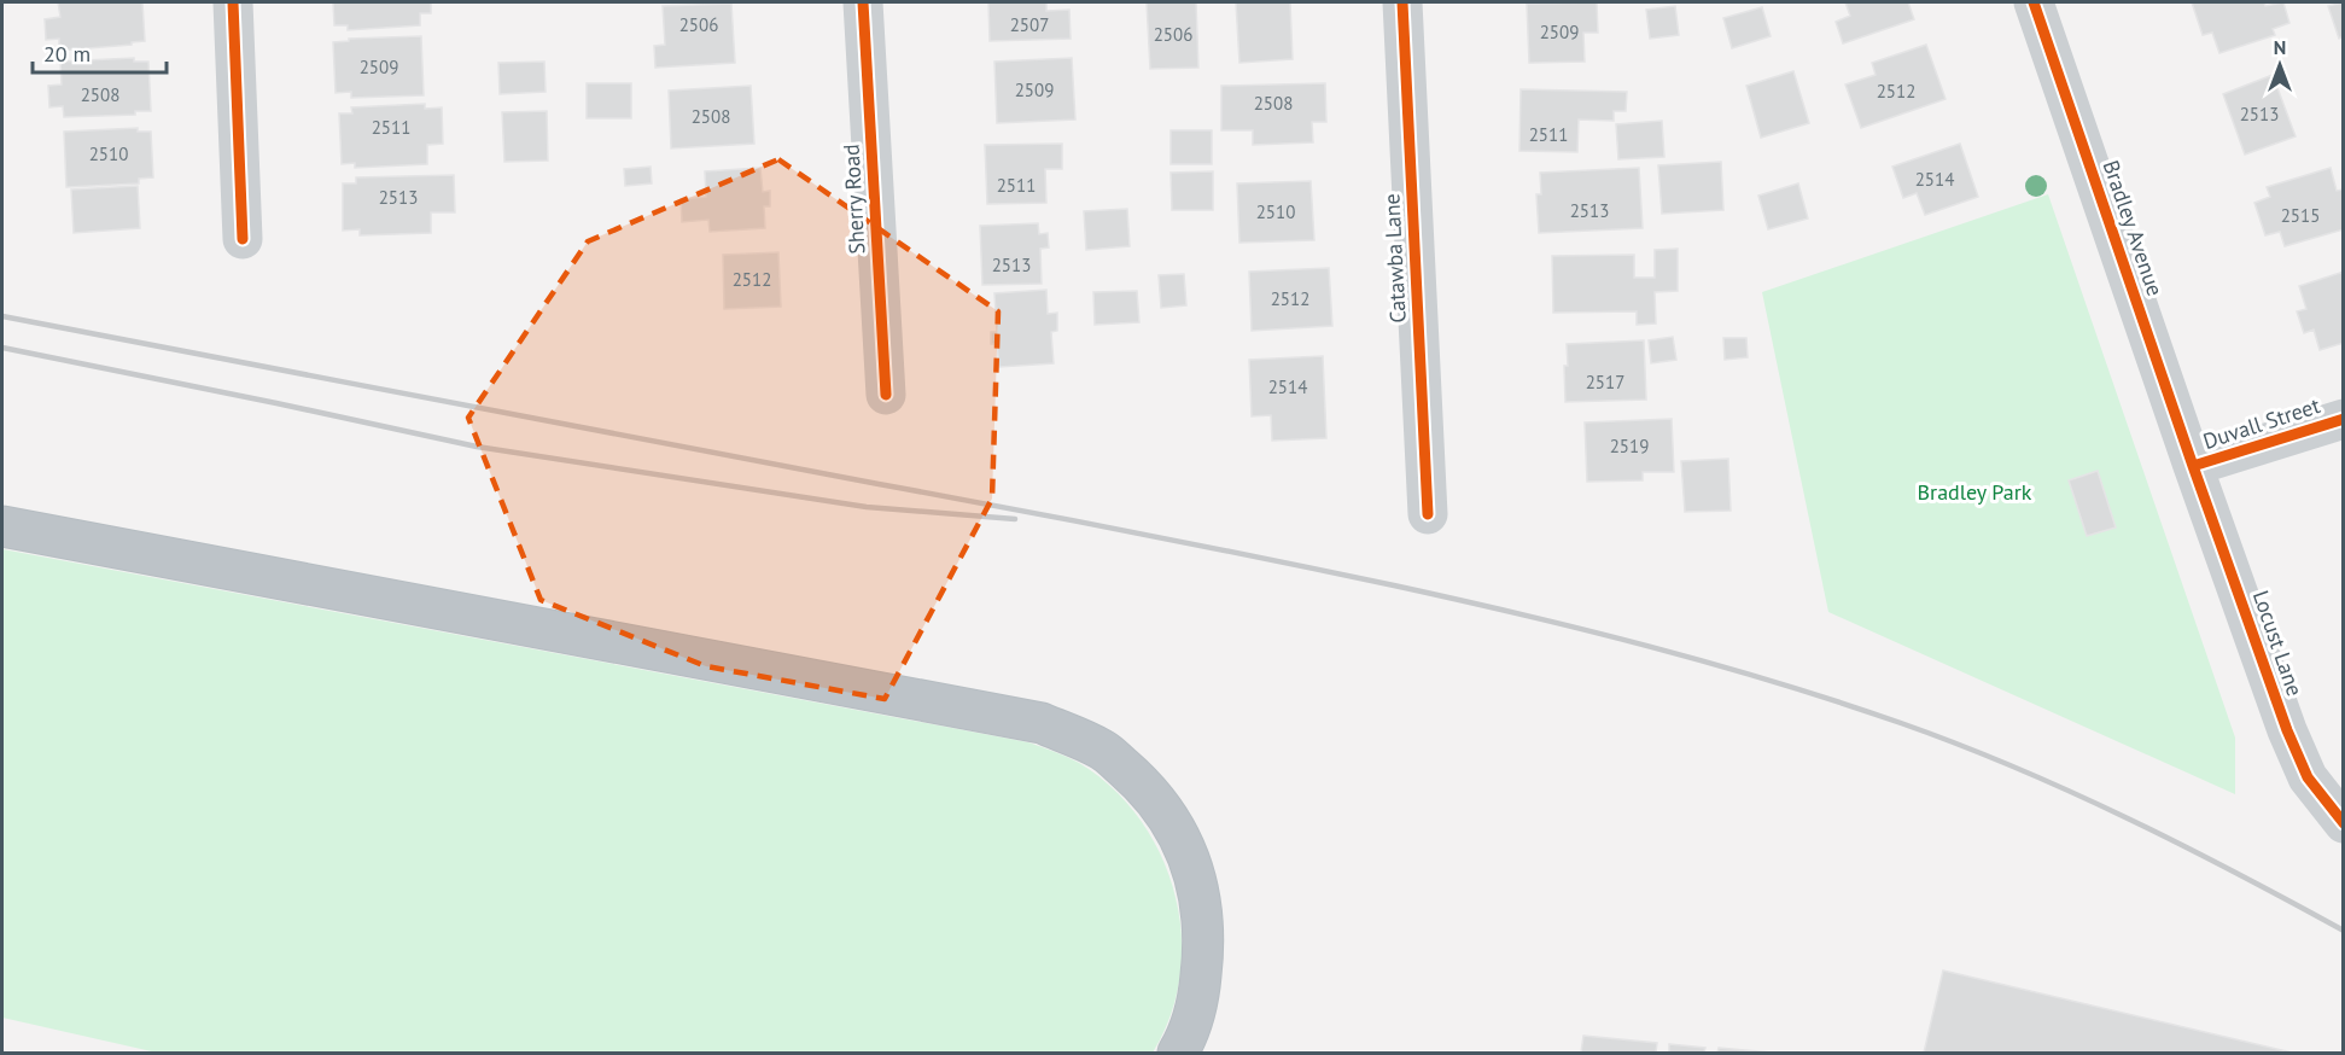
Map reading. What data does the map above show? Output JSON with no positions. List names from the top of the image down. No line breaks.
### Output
{"streets":{"street":["Sherry Road","Bradley Avenue","Catawba Lane","Duvall Street","Locust Lane"]},"crossings":[["Bradley Avenue","Duvall Street"],["Bradley Avenue","Locust Lane"],["Duvall Street","Locust Lane"]],"parks":["Bradley Park"],"house_numbers":["2506","2507","2509","2506","2509","2509","2512","2508","2508","2513","2508","2511","2511","2510","2514","2511","2513","2513","2510","2515","2513","2512","2512","2517","2514","2519"],"scale_bar":"20 m","north":"top"}
